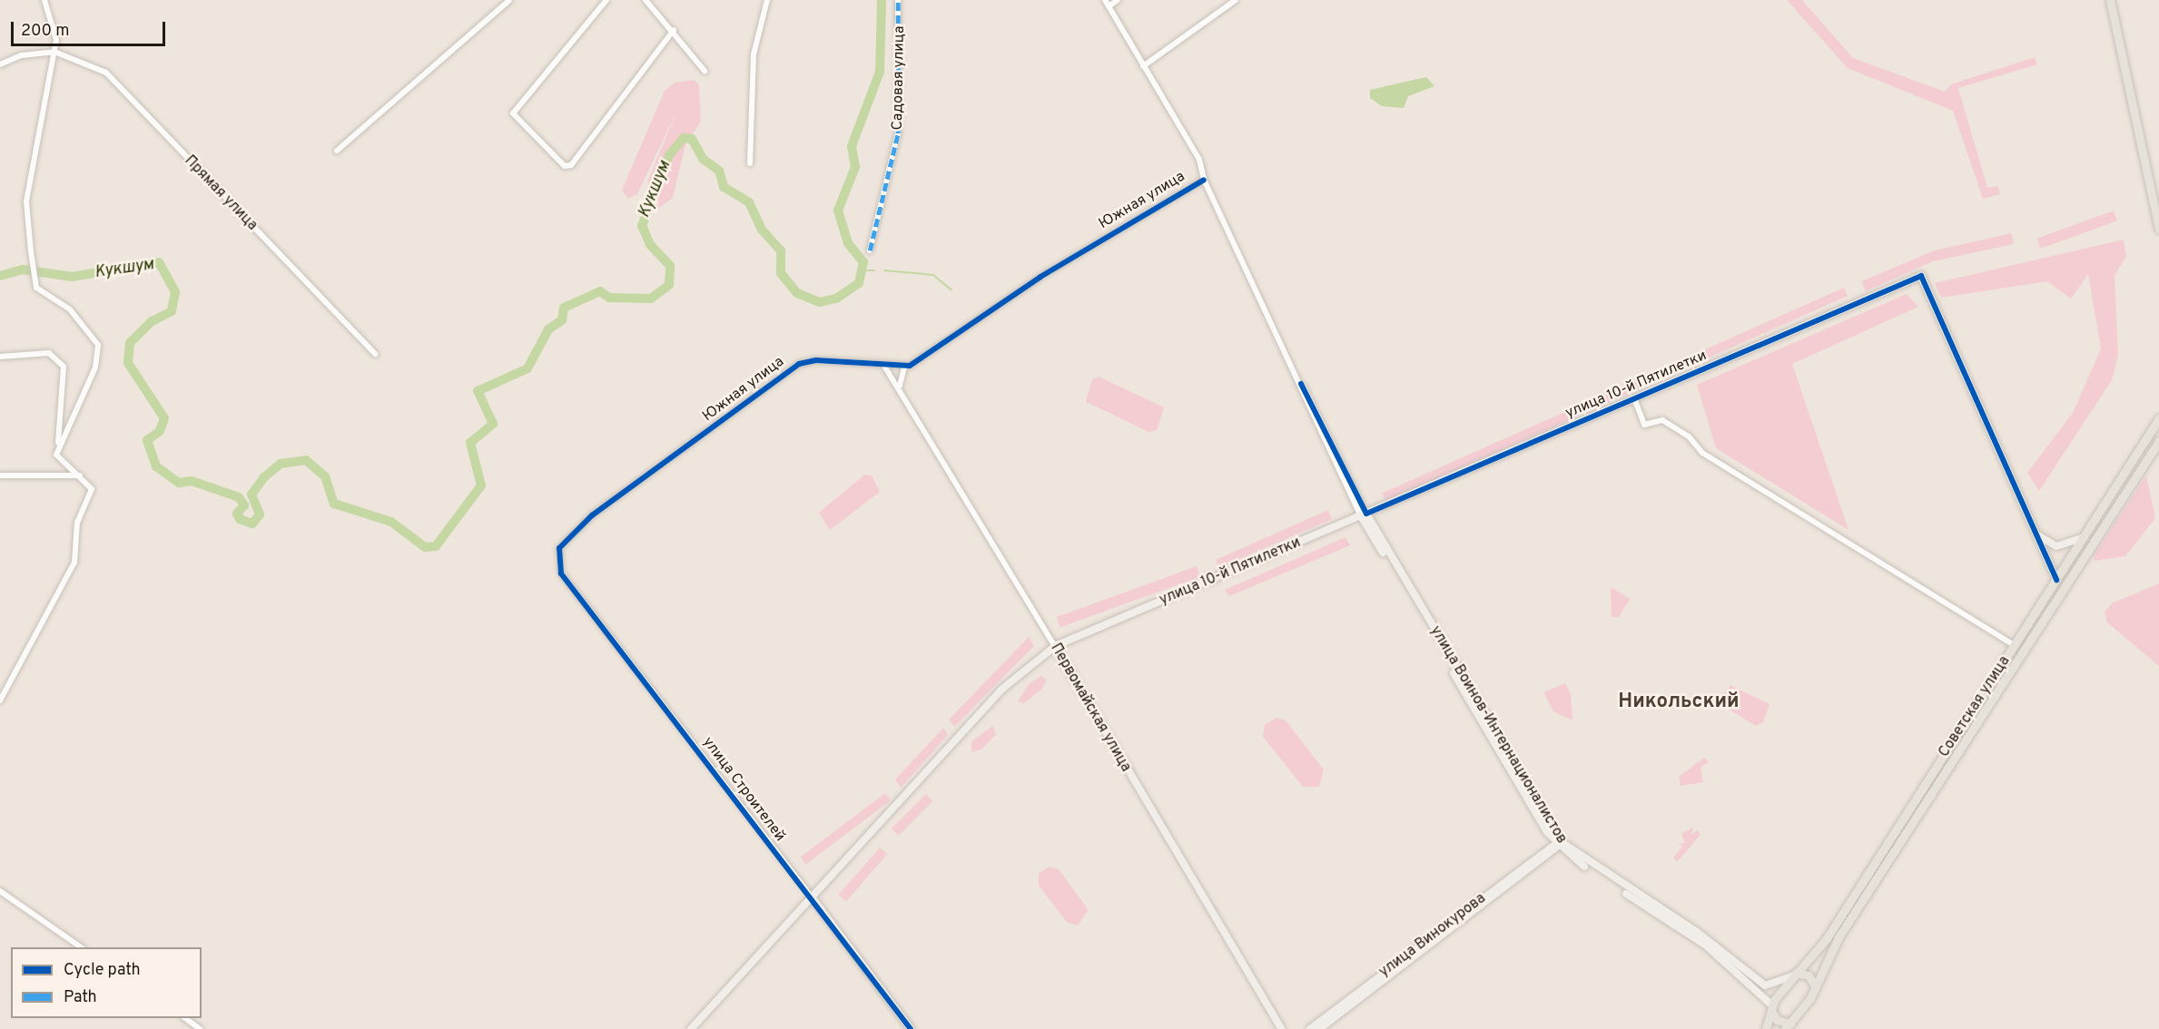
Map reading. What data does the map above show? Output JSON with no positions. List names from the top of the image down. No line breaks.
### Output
{"streets":{"main road":["улица 10-й Пятилетки","Советская улица","Первомайская улица","улица Воинов-Интернационалистов","улица Строителей","улица Винокурова"],"street":["Садовая улица","Прямая улица","Южная улица"]},"crossings":[["Южная улица","Первомайская улица"],["Южная улица","улица Воинов-Интернационалистов"],["Южная улица","улица Строителей"],["улица 10-й Пятилетки","Первомайская улица"],["улица 10-й Пятилетки","улица Воинов-Интернационалистов"],["улица 10-й Пятилетки","улица Строителей"],["Советская улица","улица Воинов-Интернационалистов"],["улица Воинов-Интернационалистов","улица Винокурова"]],"districts":["Никольский"],"water":["Кукшум"],"legend":["Cycle path","Path"],"scale_bar":"200 m"}
